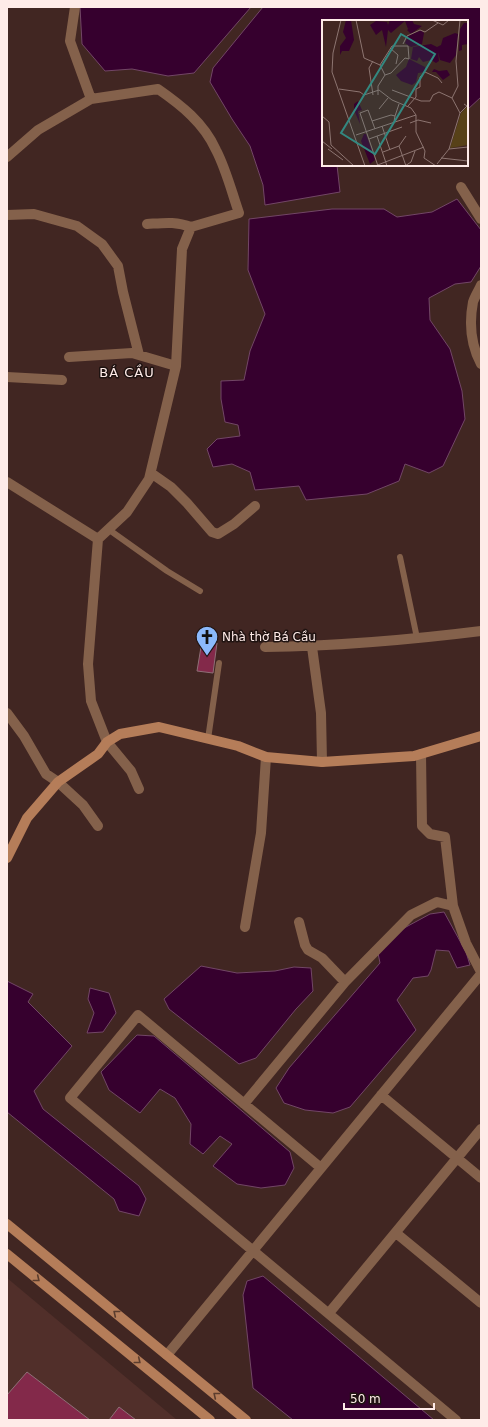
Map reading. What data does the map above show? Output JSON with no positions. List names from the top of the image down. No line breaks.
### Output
{"districts":["BÁ CẦU"],"places":{"church":["Nhà thờ Bá Cầu"]},"scale_bar":"50 m"}
